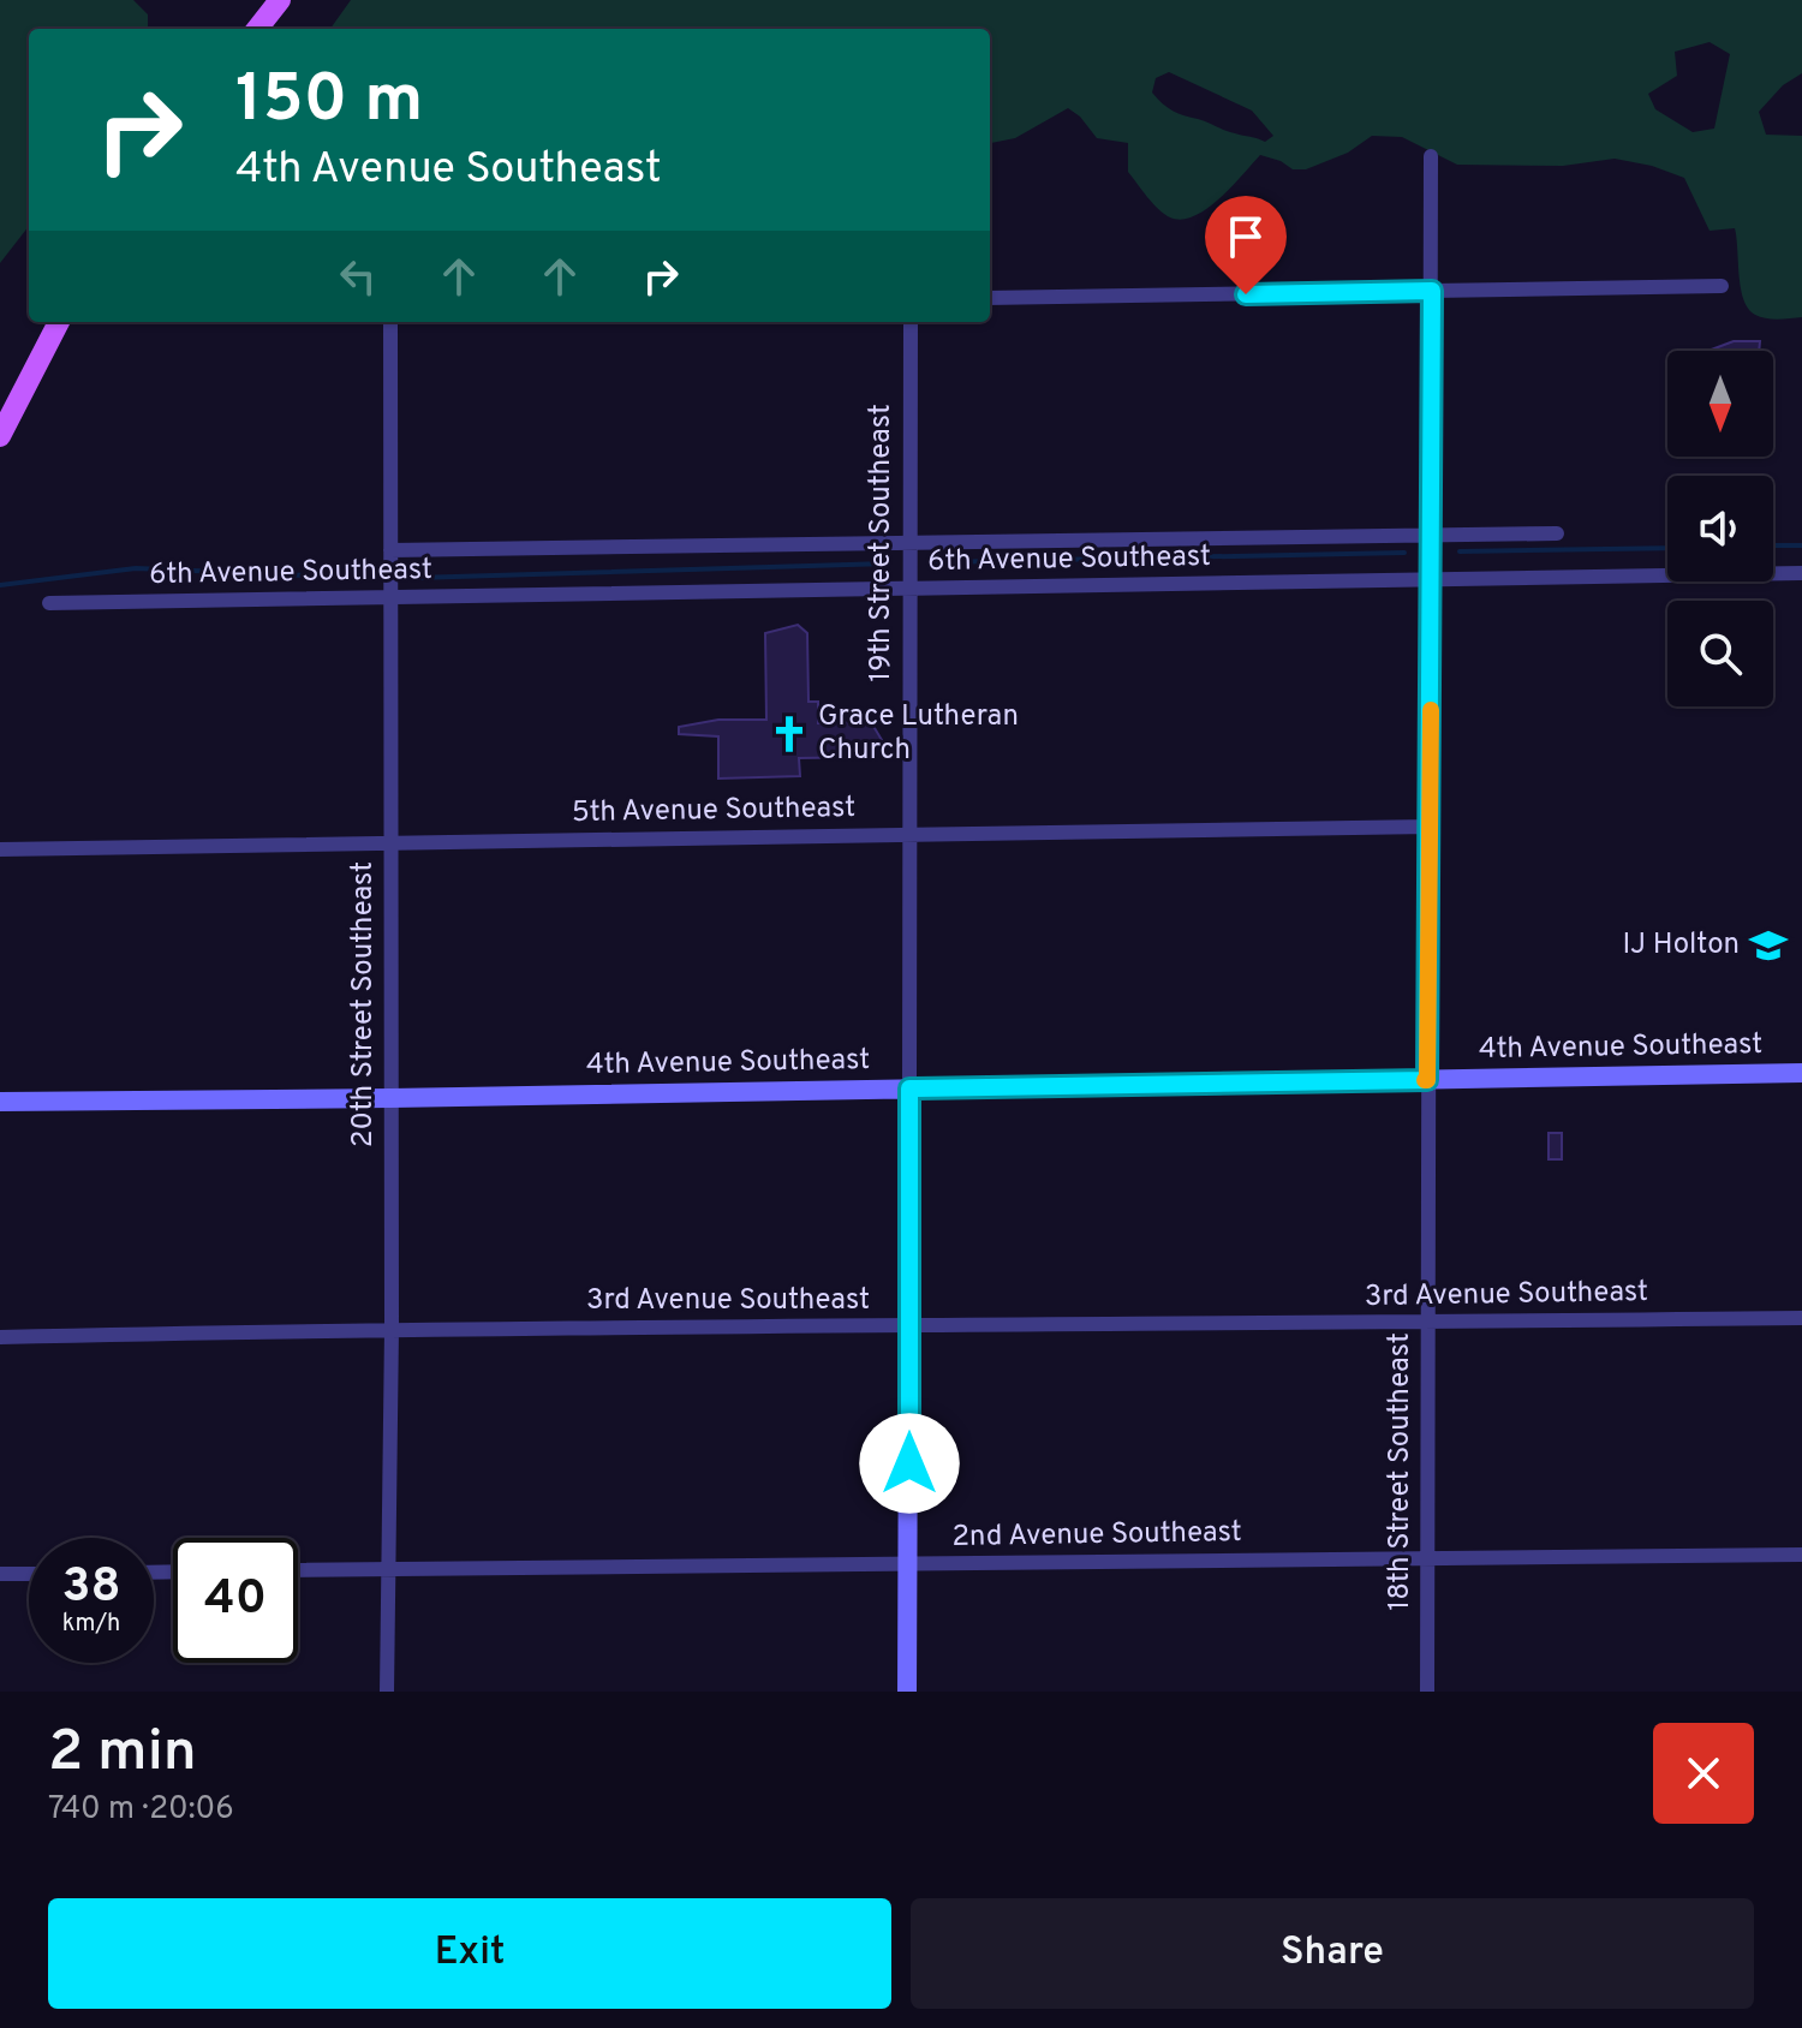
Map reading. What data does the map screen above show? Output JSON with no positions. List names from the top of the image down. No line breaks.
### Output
{"streets":{"street":["19th Street Southeast","6th Avenue Southeast","5th Avenue Southeast","20th Street Southeast","4th Avenue Southeast","3rd Avenue Southeast","18th Street Southeast","2nd Avenue Southeast"]},"crossings":[["19th Street Southeast","6th Avenue Southeast"],["19th Street Southeast","5th Avenue Southeast"],["19th Street Southeast","4th Avenue Southeast"],["19th Street Southeast","3rd Avenue Southeast"],["19th Street Southeast","2nd Avenue Southeast"],["6th Avenue Southeast","20th Street Southeast"],["6th Avenue Southeast","18th Street Southeast"],["5th Avenue Southeast","20th Street Southeast"],["5th Avenue Southeast","18th Street Southeast"],["20th Street Southeast","4th Avenue Southeast"],["20th Street Southeast","3rd Avenue Southeast"],["20th Street Southeast","2nd Avenue Southeast"],["4th Avenue Southeast","18th Street Southeast"],["3rd Avenue Southeast","18th Street Southeast"],["18th Street Southeast","2nd Avenue Southeast"]],"places":{"church":["Grace Lutheran Church"],"school or university":["IJ Holton"]},"north":"bottom","page":{"turn":["150 m","4th Avenue Southeast"],"speed":"38 km/h","limit":"40","heading":["2 min","740 m · 20:06"],"buttons":["Exit","Share"]}}
